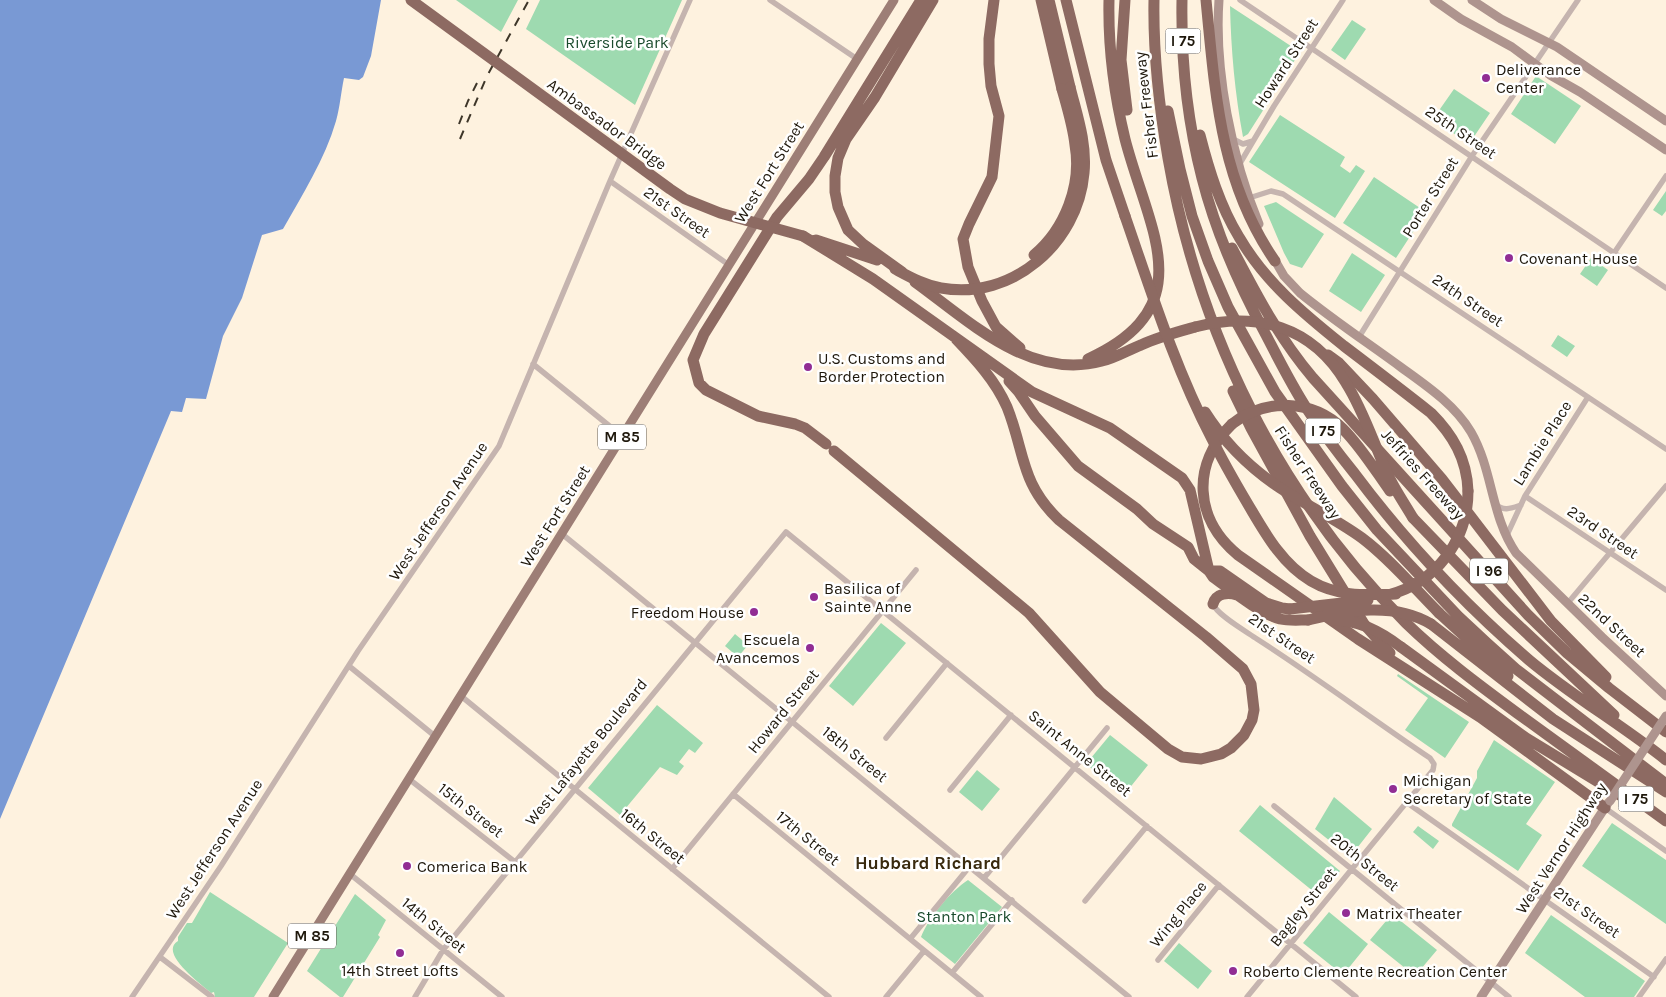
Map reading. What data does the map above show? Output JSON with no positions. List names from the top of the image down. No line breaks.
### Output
{"streets":{"highway":["I 75","Fisher Freeway","Ambassador Bridge","Jeffries Freeway","I 96"],"main road":["West Fort Street","M 85"],"street":["Howard Street","25th Street","Porter Street","21st Street","24th Street","Lambie Place","West Jefferson Avenue","23rd Street","22nd Street","West Lafayette Boulevard","Saint Anne Street","18th Street","15th Street","16th Street","17th Street","West Vernor Highway","20th Street","Bagley Street","Wing Place","14th Street"]},"crossings":[["Howard Street","25th Street"],["Howard Street","22nd Street"],["Howard Street","Saint Anne Street"],["Howard Street","18th Street"],["Howard Street","16th Street"],["Howard Street","17th Street"],["Fisher Freeway","Jeffries Freeway"],["25th Street","Porter Street"],["West Fort Street","21st Street"],["West Fort Street","18th Street"],["West Fort Street","15th Street"],["West Fort Street","16th Street"],["West Fort Street","14th Street"],["Porter Street","24th Street"],["Porter Street","22nd Street"],["21st Street","West Jefferson Avenue"],["21st Street","West Vernor Highway"],["21st Street","Bagley Street"],["24th Street","Lambie Place"],["24th Street","22nd Street"],["Lambie Place","23rd Street"],["Lambie Place","22nd Street"],["West Lafayette Boulevard","Saint Anne Street"],["West Lafayette Boulevard","18th Street"],["West Lafayette Boulevard","15th Street"],["West Lafayette Boulevard","16th Street"],["West Lafayette Boulevard","14th Street"],["Saint Anne Street","Bagley Street"],["Saint Anne Street","Wing Place"],["West Vernor Highway","20th Street"],["20th Street","Bagley Street"]],"districts":["Hubbard Richard"],"parks":["Riverside Park","Stanton Park"],"places":["Deliverance Center","Covenant House","U.S. Customs and Border Protection","Basilica of Sainte Anne","Freedom House","Escuela Avancemos","Michigan Secretary of State","Comerica Bank","Matrix Theater","14th Street Lofts","Roberto Clemente Recreation Center"]}
